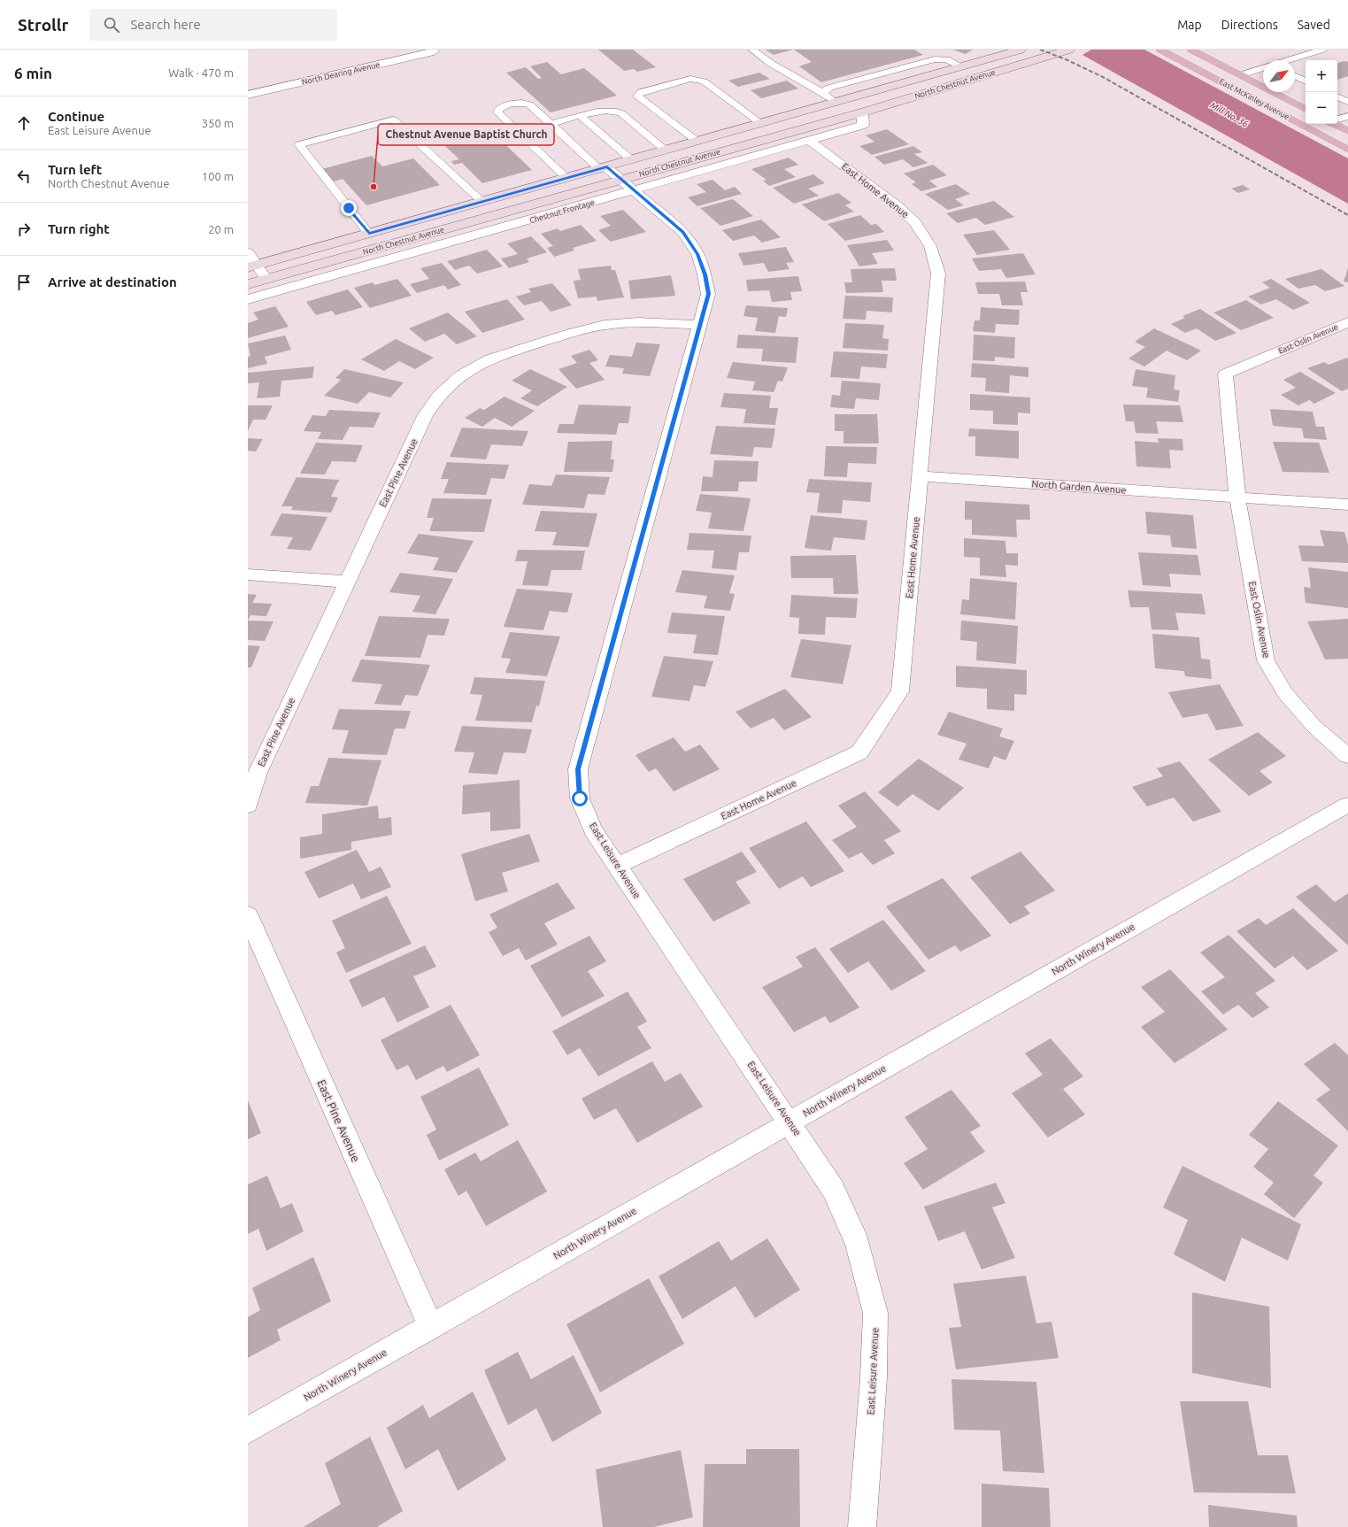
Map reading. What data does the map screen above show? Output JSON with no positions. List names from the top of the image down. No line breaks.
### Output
{"streets":{"main road":["North Chestnut Avenue","East McKinley Avenue"],"street":["North Dearing Avenue","East Home Avenue","Chestnut Frontage","East Oslin Avenue","East Pine Avenue","North Garden Avenue","East Leisure Avenue","North Winery Avenue"]},"crossings":[["North Chestnut Avenue","Chestnut Frontage"],["North Chestnut Avenue","East Leisure Avenue"],["East Home Avenue","Chestnut Frontage"],["East Home Avenue","North Garden Avenue"],["East Home Avenue","East Leisure Avenue"],["Chestnut Frontage","East Leisure Avenue"],["East Oslin Avenue","North Garden Avenue"],["East Pine Avenue","East Leisure Avenue"],["East Pine Avenue","North Winery Avenue"],["East Leisure Avenue","North Winery Avenue"]],"water":["Mill No. 36"],"places":["Chestnut Avenue Baptist Church"],"north":"top right","page":{"header":"Strollr","search":"Search here","nav":["Map","Directions","Saved"],"heading":["6 min","Walk · 470 m"],"map_buttons":["+","−"],"list":[["Continue","East Leisure Avenue","350 m"],["Turn left","North Chestnut Avenue","100 m"],["Turn right","20 m"],"Arrive at destination"]}}
